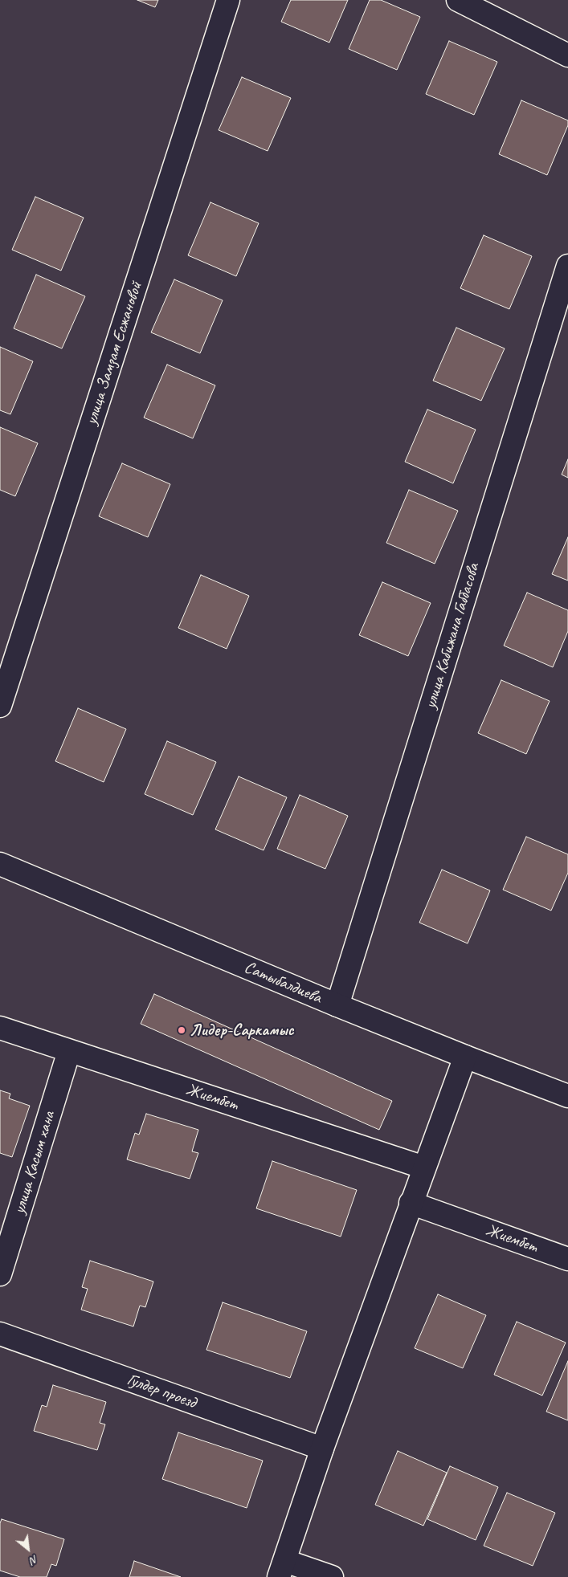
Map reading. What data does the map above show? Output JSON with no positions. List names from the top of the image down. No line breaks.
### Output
{"streets":{"street":["улица Замзам Есжановой","улица Кабижана Габбасова","Сатыбалдиева","Жиембет","улица Касым хана","Гулдер проезд"]},"crossings":[["улица Кабижана Габбасова","Сатыбалдиева"],["Жиембет","улица Касым хана"]],"places":["Лидер-Саркамыс"],"north":"bottom right"}
